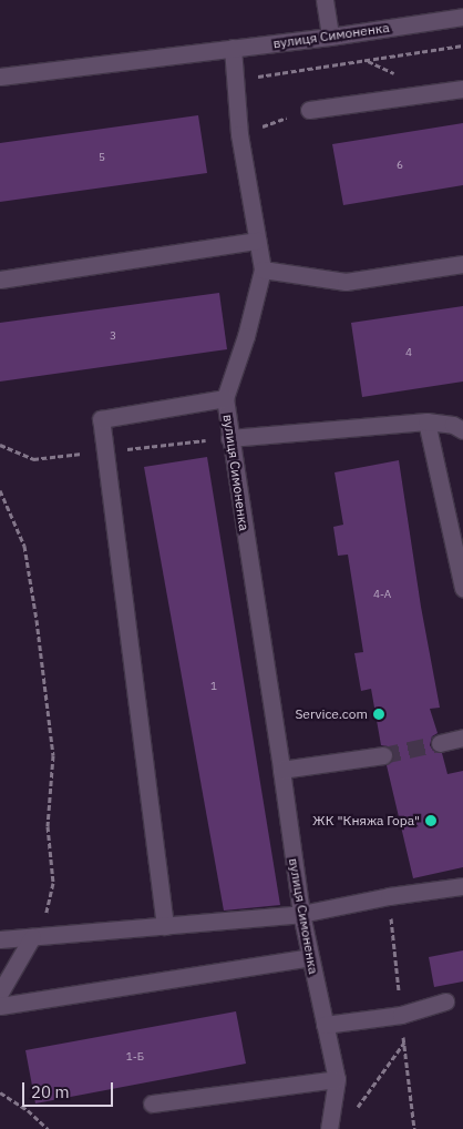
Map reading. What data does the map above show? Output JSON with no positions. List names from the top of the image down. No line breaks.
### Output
{"streets":{"street":["вулиця Симоненка"]},"places":["Service.com","ЖК \"Княжа Гора\""],"house_numbers":["5","6","3","4","4-А","1","1-Б"],"scale_bar":"20 m"}
